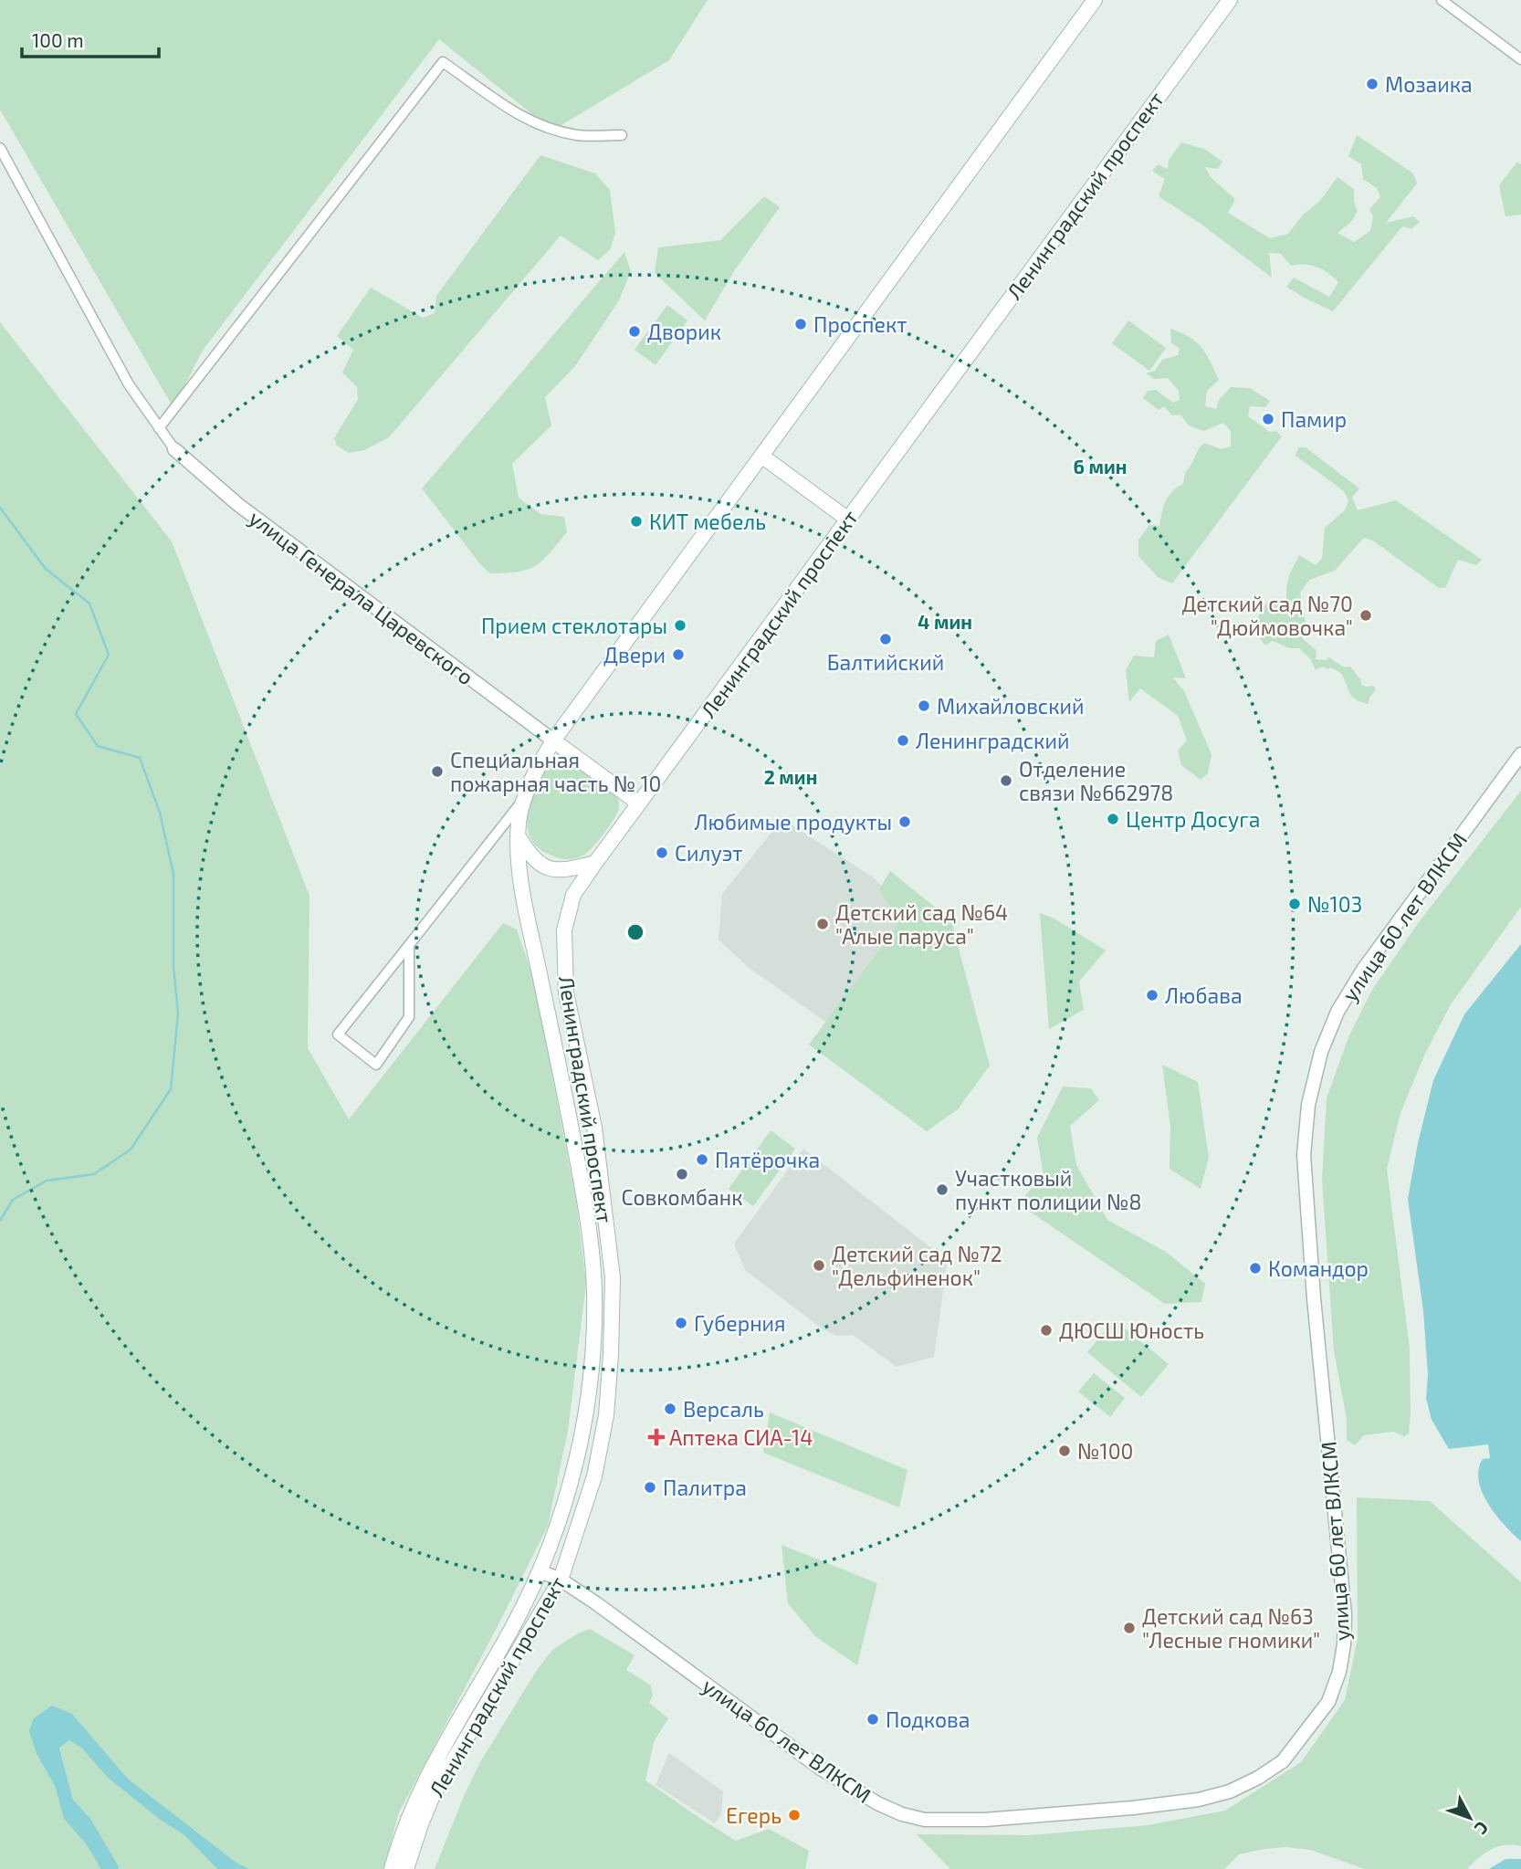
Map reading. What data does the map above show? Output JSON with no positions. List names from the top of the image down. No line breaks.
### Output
{"streets":{"main road":["Ленинградский проспект"],"street":["улица Генерала Царевского","улица 60 лет ВЛКСМ"]},"crossings":[["Ленинградский проспект","улица Генерала Царевского"],["Ленинградский проспект","улица 60 лет ВЛКСМ"]],"places":{"other":["Мозаика","Проспект","Дворик","Памир","КИТ мебель","Детский сад №70 \"Дюймовочка\"","Прием стеклотары","Балтийский","Двери","Михайловский","Ленинградский","Специальная пожарная часть № 10","Отделение связи №662978","Центр Досуга","Любимые продукты","Силуэт","№103","Детский сад №64 \"Алые паруса\"","Любава","Пятёрочка","Совкомбанк","Участковый пункт полиции №8","Детский сад №72 \"Дельфиненок\"","Командор","Губерния","ДЮСШ Юность","Версаль","№100","Палитра","Детский сад №63 \"Лесные гномики\"","Подкова","Егерь"],"health":["Аптека СИА-14"]},"scale_bar":"100 m","north":"bottom right","rings":["6 мин","4 мин","2 мин"]}
